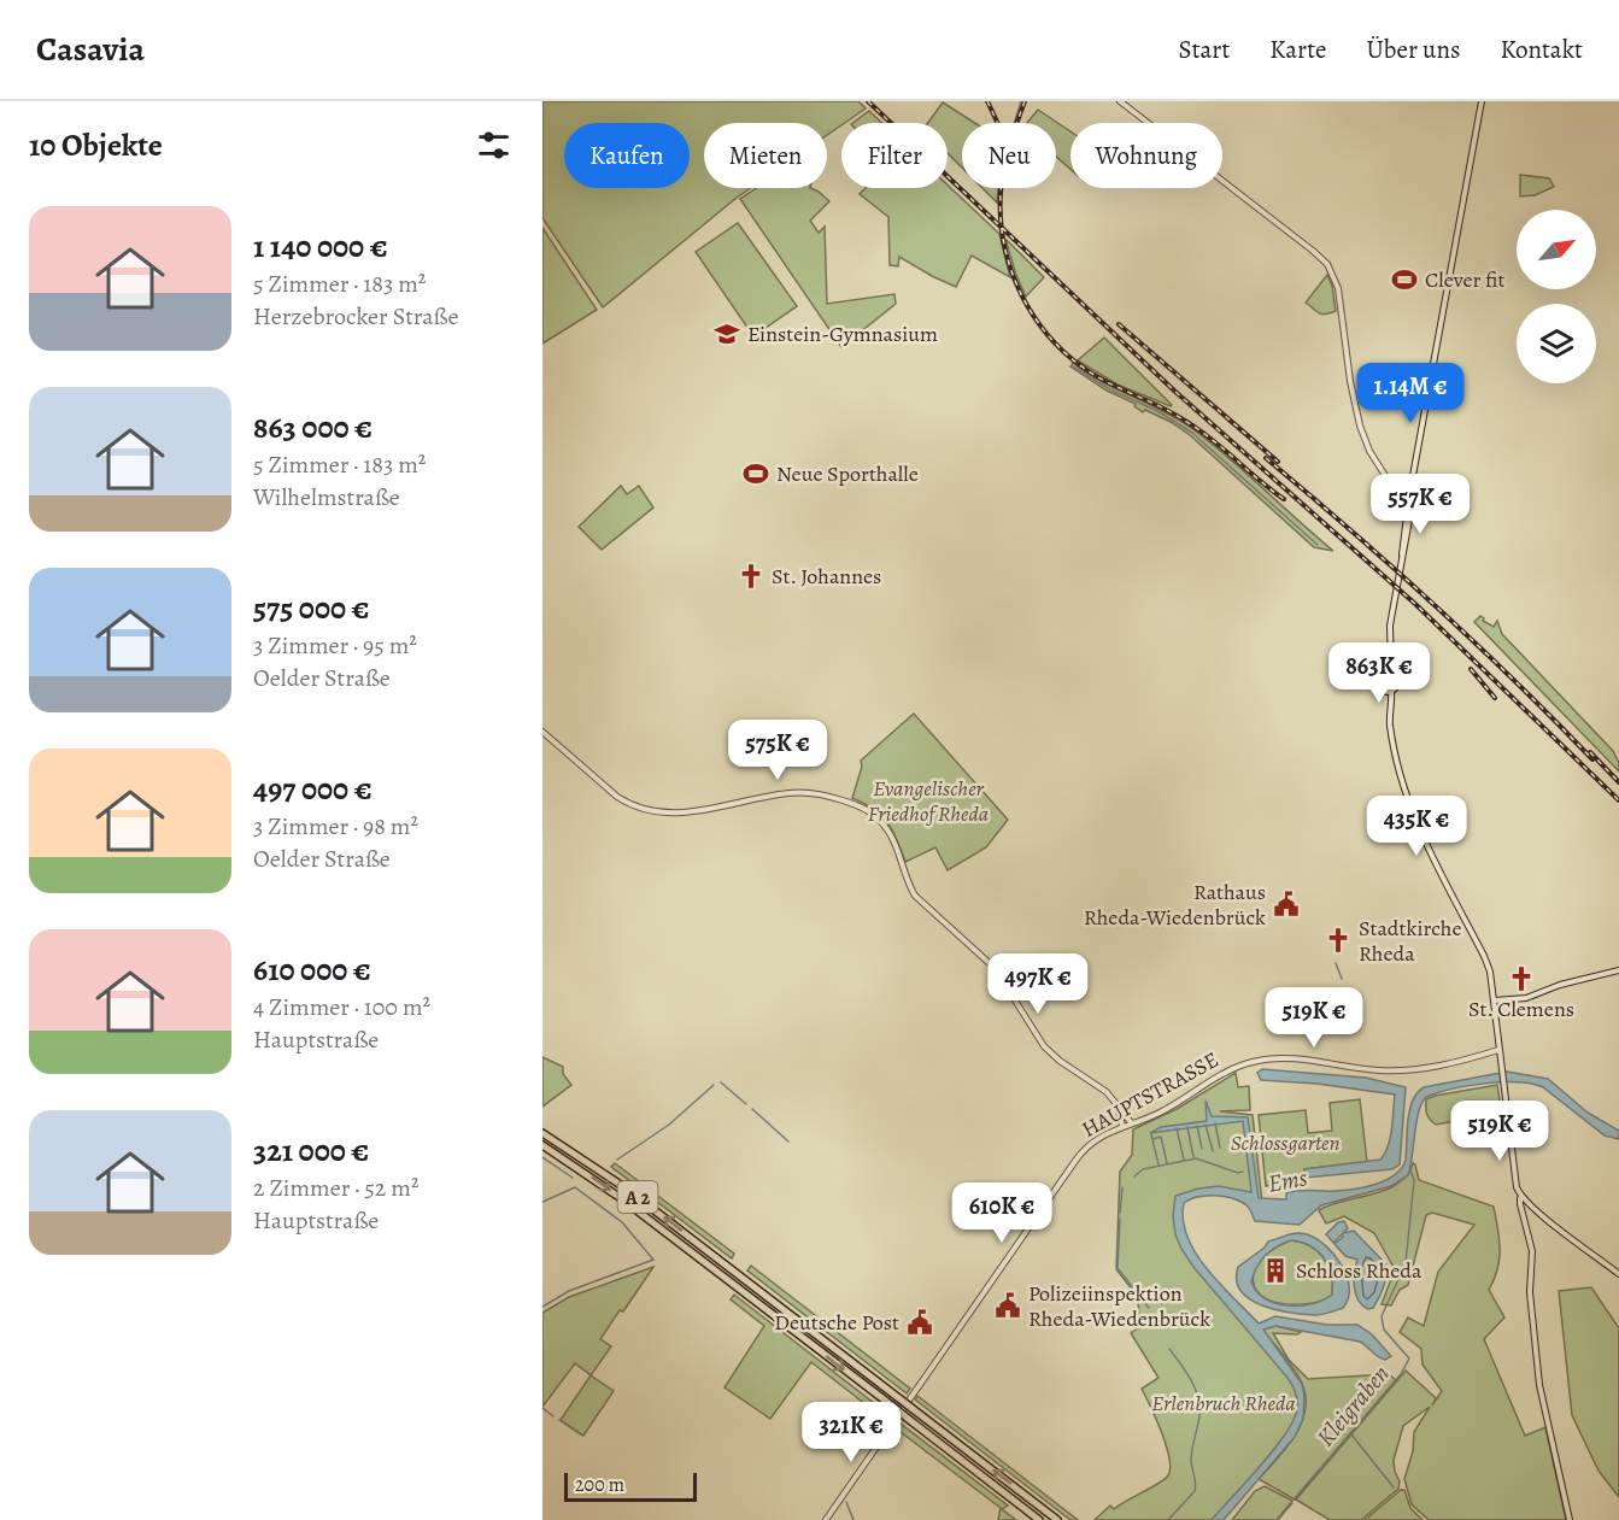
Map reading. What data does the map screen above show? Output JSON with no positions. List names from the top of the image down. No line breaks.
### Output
{"streets":{"highway":["A 2"],"street":["HAUPTSTRASSE"]},"water":["Ems","Kleigraben"],"parks":["Evangelischer Friedhof Rheda","Schlossgarten","Erlenbruch Rheda"],"places":{"sports":["Clever fit","Neue Sporthalle"],"school or university":["Einstein-Gymnasium"],"church":["St. Johannes","Stadtkirche Rheda","St. Clemens"],"public building":["Rathaus Rheda-Wiedenbrück","Polizeiinspektion Rheda-Wiedenbrück","Deutsche Post"],"building":["Schloss Rheda"]},"scale_bar":"200 m","north":"top right","page":{"header":"Casavia","nav":["Start","Karte","Über uns","Kontakt"],"heading":"10 Objekte","chip":["Kaufen","Mieten","Filter","Neu","Wohnung"],"list":[{"name":"1 140 000 €","note":"5 Zimmer · 183 m² · Herzebrocker Straße"},{"name":"863 000 €","note":"5 Zimmer · 183 m² · Wilhelmstraße"},{"name":"575 000 €","note":"3 Zimmer · 95 m² · Oelder Straße"},{"name":"497 000 €","note":"3 Zimmer · 98 m² · Oelder Straße"},{"name":"610 000 €","note":"4 Zimmer · 100 m² · Hauptstraße"},{"name":"321 000 €","note":"2 Zimmer · 52 m² · Hauptstraße"}],"price":["1.14M €","557K €","863K €","575K €","435K €","497K €","519K €","519K €","610K €","321K €"],"scale":"200 m"}}
